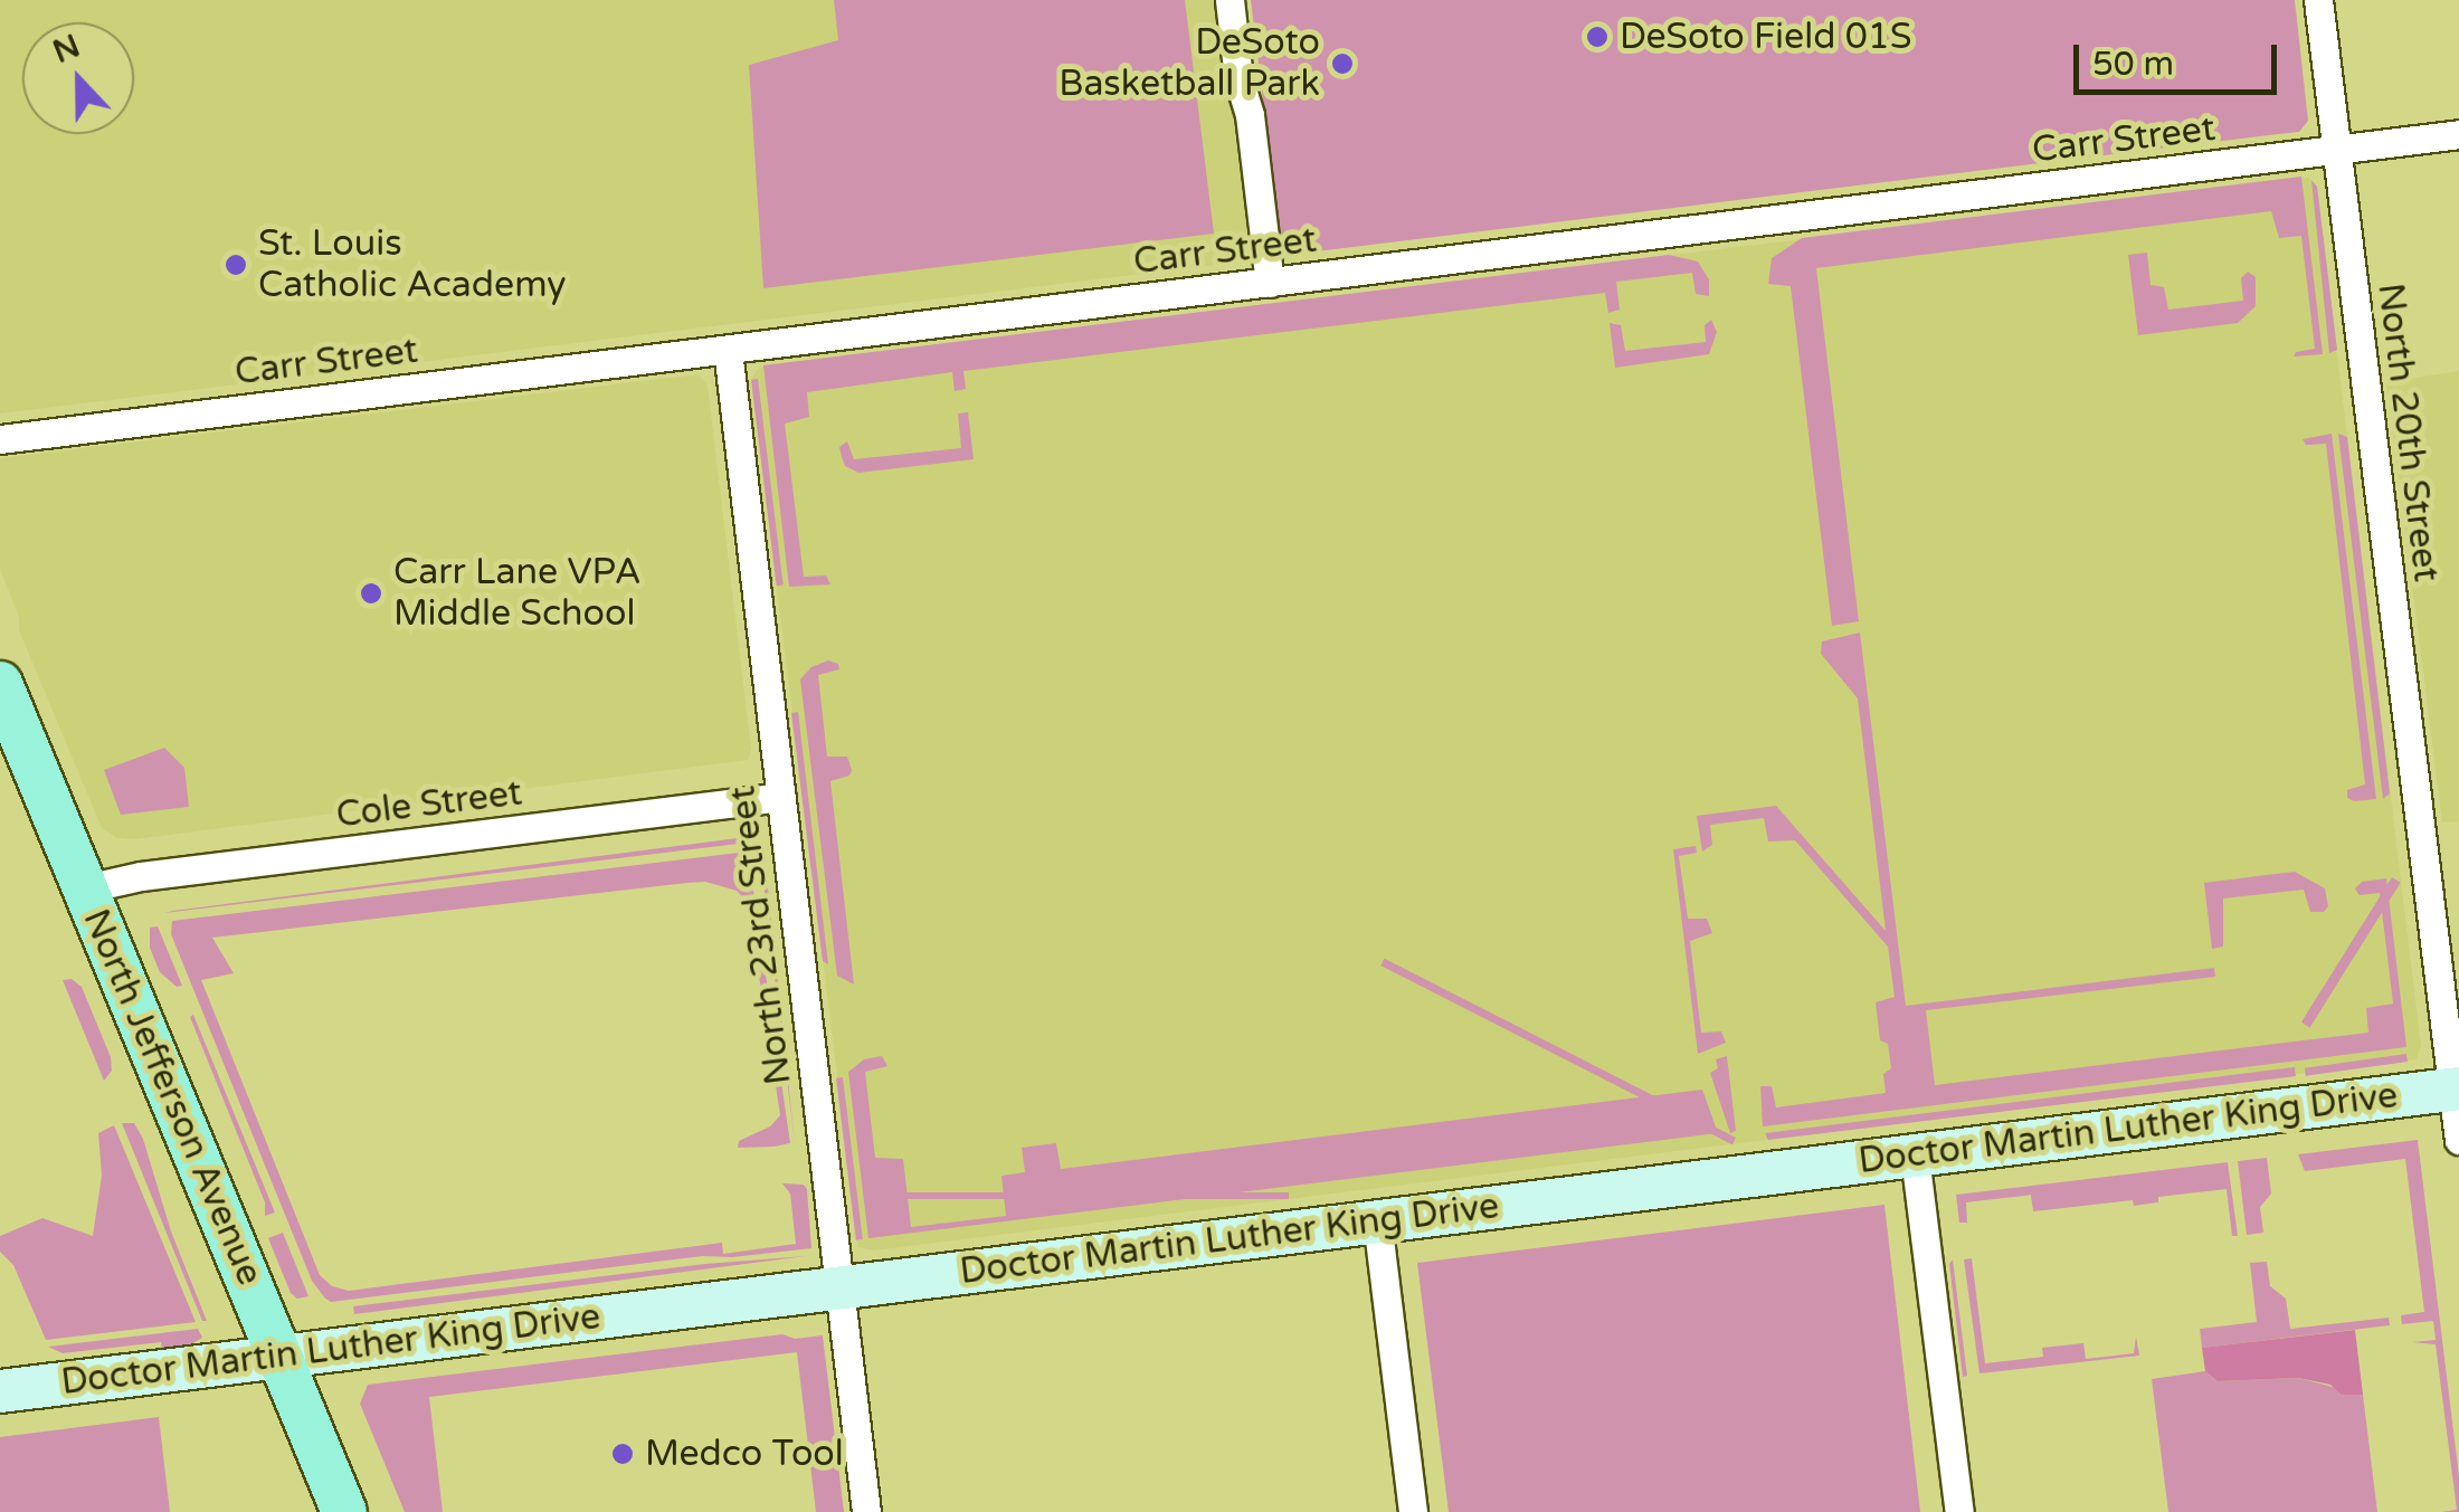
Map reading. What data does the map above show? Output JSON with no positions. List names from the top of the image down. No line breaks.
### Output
{"streets":{"main road":["North Jefferson Avenue","Doctor Martin Luther King Drive"],"street":["Carr Street","North 20th Street","Cole Street","North 23rd Street"]},"crossings":[["Carr Street","North 20th Street"],["Carr Street","North 23rd Street"],["North 20th Street","Doctor Martin Luther King Drive"],["Cole Street","North 23rd Street"],["Cole Street","North Jefferson Avenue"],["North 23rd Street","Doctor Martin Luther King Drive"],["North Jefferson Avenue","Doctor Martin Luther King Drive"]],"places":["DeSoto Field 01S","DeSoto Basketball Park","St. Louis Catholic Academy","Carr Lane VPA Middle School","Medco Tool"],"scale_bar":"50 m","north":"top"}
